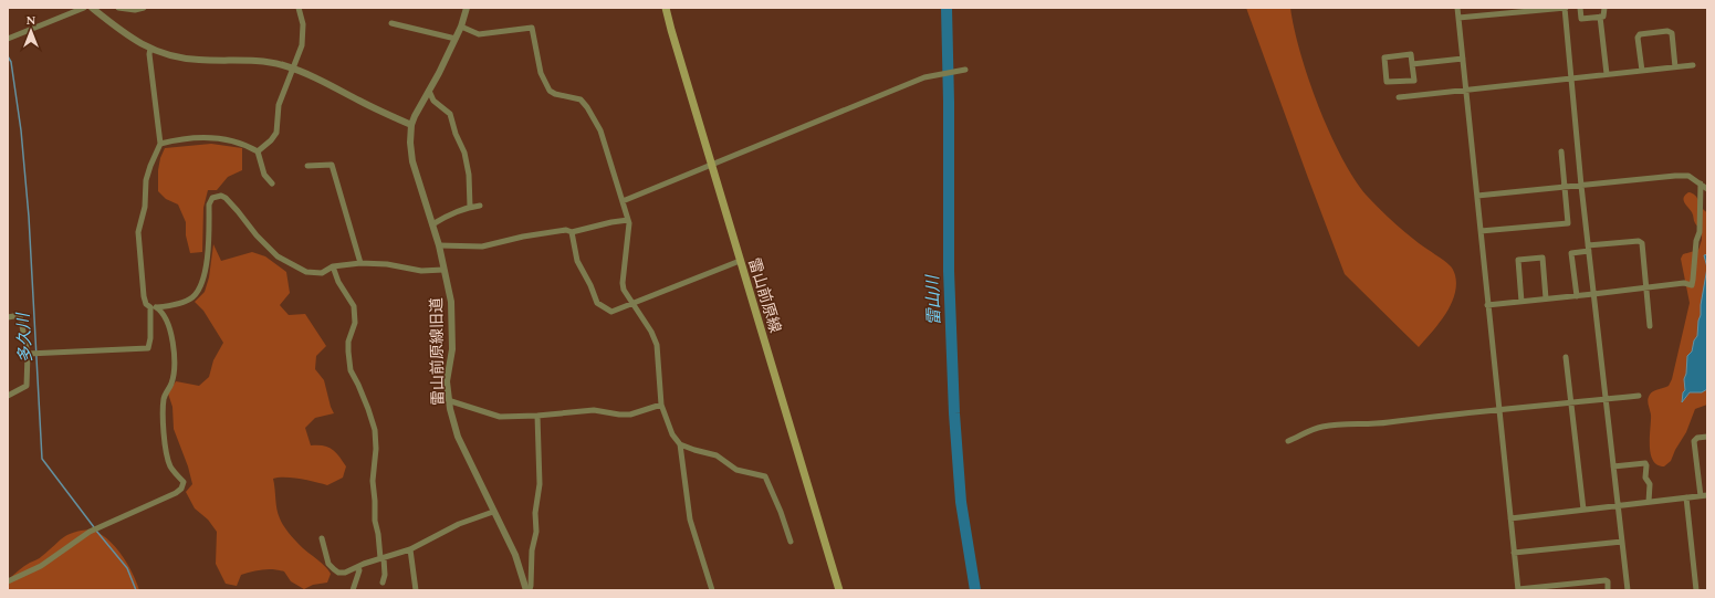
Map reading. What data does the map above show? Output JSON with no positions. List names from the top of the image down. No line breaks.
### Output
{"streets":{"main road":["雷山前原線"],"street":["雷山前原線旧道"]},"water":["雷山川","多久川"],"north":"top"}
